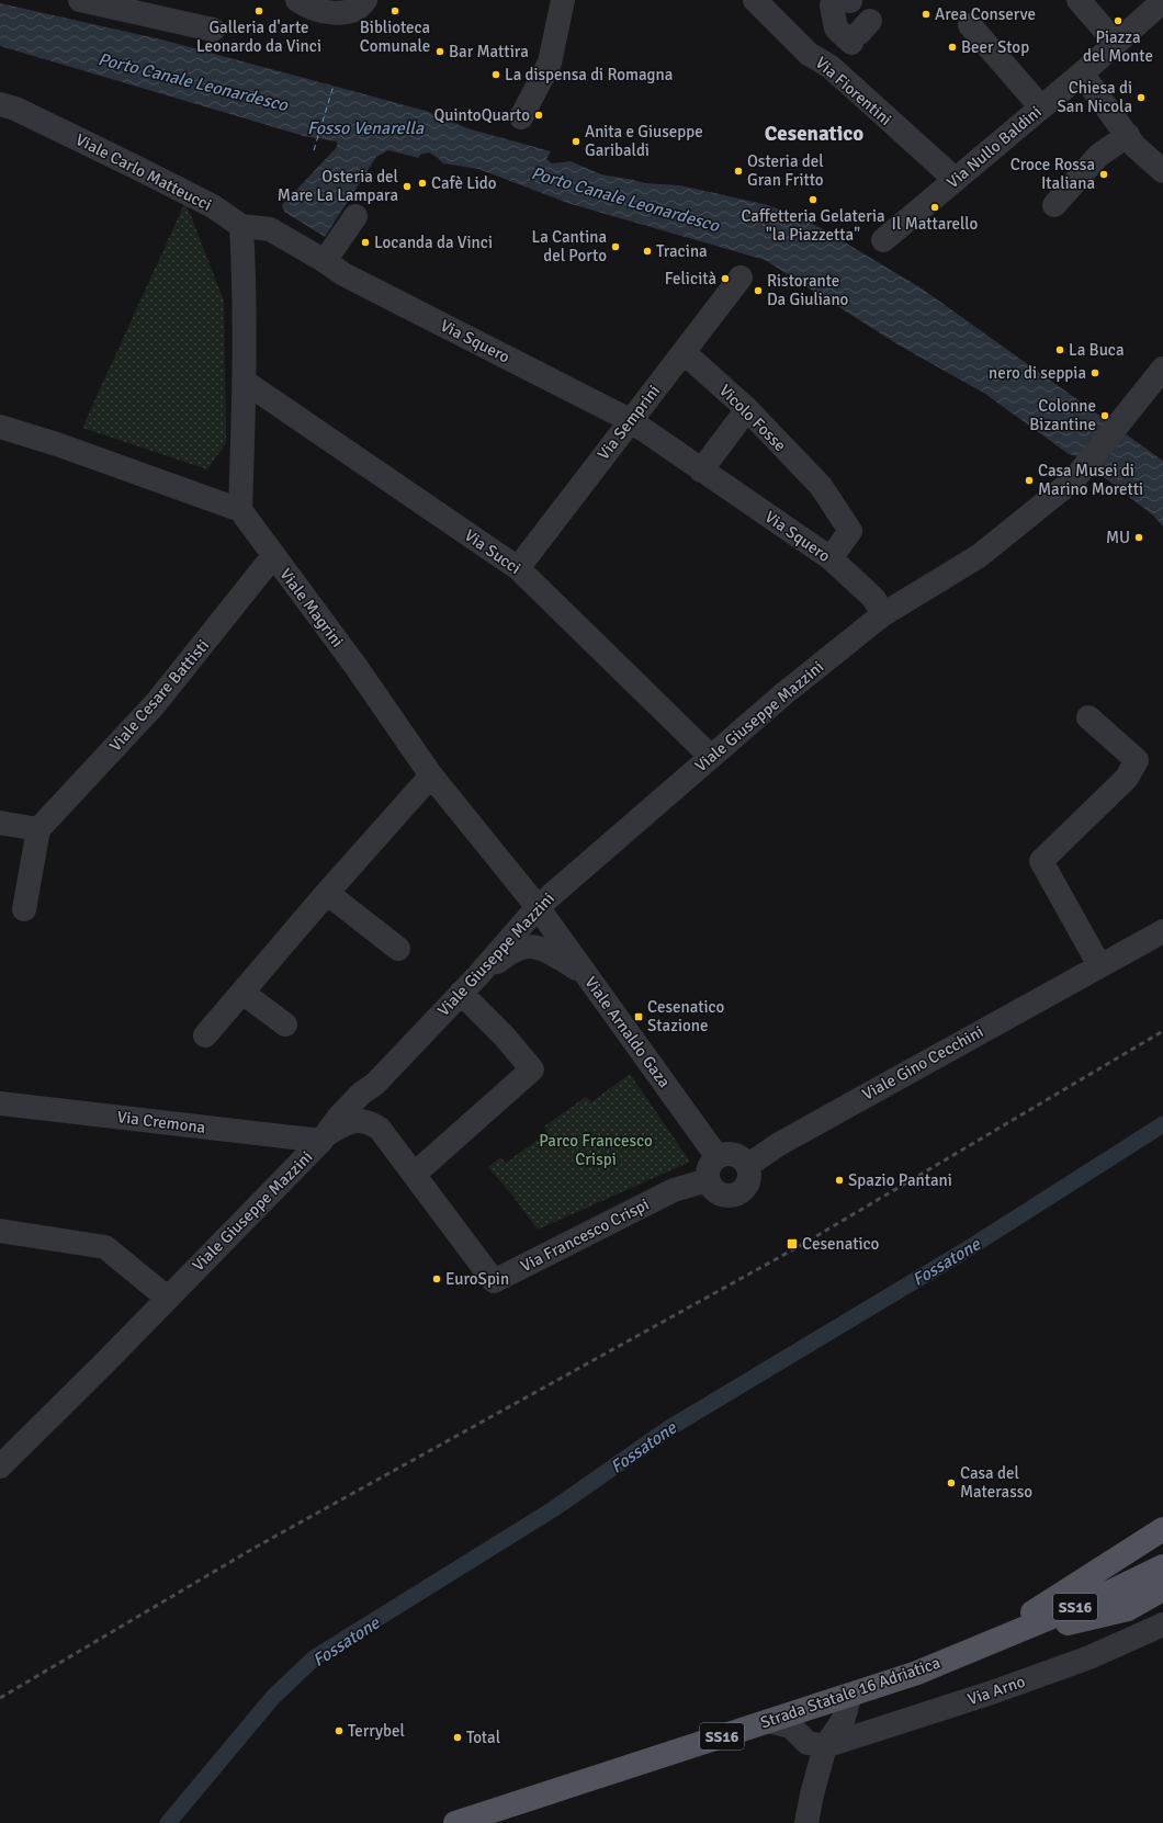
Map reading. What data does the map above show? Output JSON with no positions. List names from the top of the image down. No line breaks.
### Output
{"streets":{"main road":["SS16","Strada Statale 16 Adriatica"],"street":["Via Fiorentini","Via Nullo Baldini","Viale Carlo Matteucci","Via Squero","Vicolo Fosse","Via Semprini","Via Succi","Viale Magrini","Viale Cesare Battisti","Viale Giuseppe Mazzini","Viale Arnaldo Gaza","Viale Gino Cecchini","Via Cremona","Via Francesco Crispi","Via Arno"]},"crossings":[["Via Fiorentini","Via Nullo Baldini"],["Viale Carlo Matteucci","Via Squero"],["Via Squero","Vicolo Fosse"],["Via Squero","Via Semprini"],["Via Squero","Viale Giuseppe Mazzini"],["Vicolo Fosse","Via Semprini"],["Via Semprini","Via Succi"],["Via Succi","Viale Giuseppe Mazzini"],["Viale Magrini","Viale Cesare Battisti"],["Viale Magrini","Viale Giuseppe Mazzini"],["Viale Magrini","Viale Arnaldo Gaza"],["Viale Giuseppe Mazzini","Viale Arnaldo Gaza"],["Viale Giuseppe Mazzini","Via Cremona"],["Viale Giuseppe Mazzini","Via Francesco Crispi"],["Viale Arnaldo Gaza","Viale Gino Cecchini"],["Viale Arnaldo Gaza","Via Francesco Crispi"],["Viale Gino Cecchini","Via Francesco Crispi"]],"districts":["Cesenatico"],"water":["Porto Canale Leonardesco","Fosso Venarella","Fossatone"],"parks":["Parco Francesco Crispi"],"places":{"other":["Galleria d'arte Leonardo da Vinci","Biblioteca Comunale","Area Conserve","Piazza del Monte","Beer Stop","Bar Mattira","La dispensa di Romagna","Chiesa di San Nicola","QuintoQuarto","Anita e Giuseppe Garibaldi","Osteria del Gran Fritto","Croce Rossa Italiana","Cafè Lido","Osteria del Mare La Lampara","Caffetteria Gelateria \"la Piazzetta\"","Il Mattarello","Locanda da Vinci","La Cantina del Porto","Tracina","Felicità","Ristorante Da Giuliano","La Buca","nero di seppia","Colonne Bizantine","Casa Musei di Marino Moretti","MU","Spazio Pantani","EuroSpin","Casa del Materasso","Terrybel","Total"],"transit":["Cesenatico Stazione","Cesenatico"]}}
